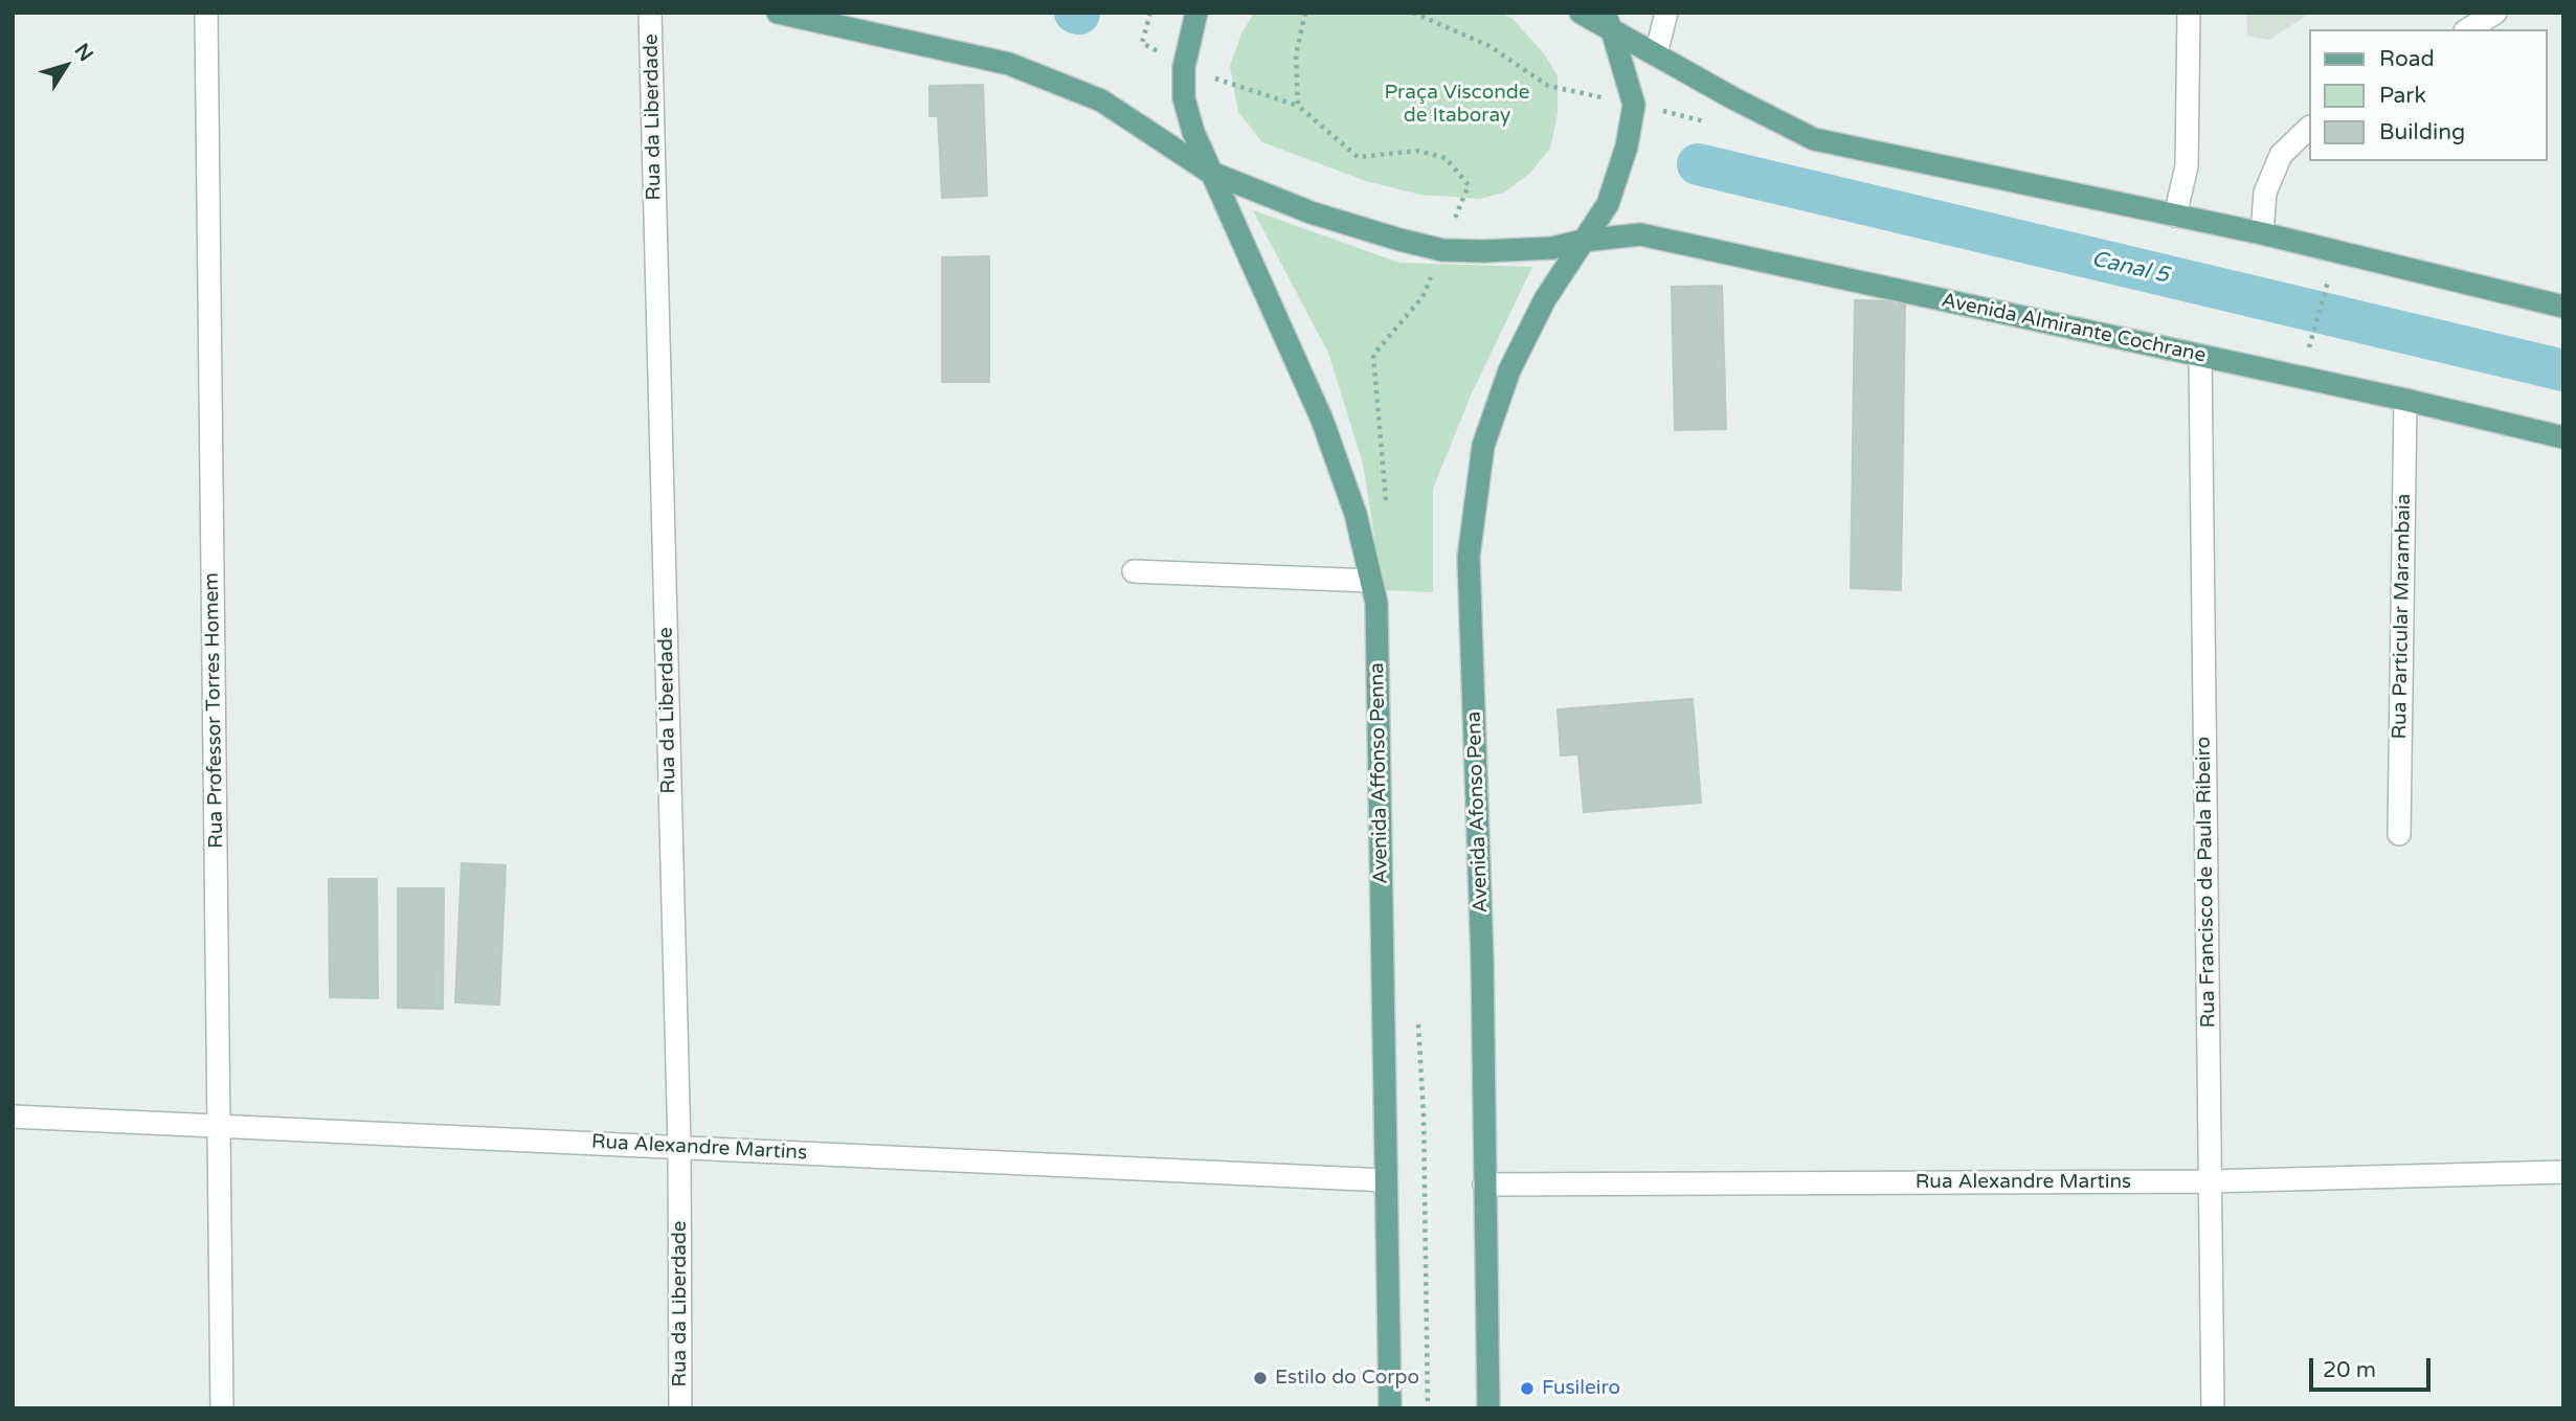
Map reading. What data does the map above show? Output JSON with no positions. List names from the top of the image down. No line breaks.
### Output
{"streets":{"main road":["Avenida Almirante Cochrane","Avenida Affonso Penna","Avenida Afonso Pena"],"street":["Rua da Liberdade","Rua Particular Marambaia","Rua Professor Torres Homem","Rua Francisco de Paula Ribeiro","Rua Alexandre Martins"]},"crossings":[["Rua da Liberdade","Rua Alexandre Martins"],["Avenida Almirante Cochrane","Rua Particular Marambaia"],["Avenida Almirante Cochrane","Avenida Affonso Penna"],["Avenida Almirante Cochrane","Avenida Afonso Pena"],["Avenida Almirante Cochrane","Rua Francisco de Paula Ribeiro"],["Rua Professor Torres Homem","Rua Alexandre Martins"],["Avenida Affonso Penna","Rua Alexandre Martins"],["Avenida Afonso Pena","Rua Alexandre Martins"],["Rua Francisco de Paula Ribeiro","Rua Alexandre Martins"]],"water":["Canal 5"],"parks":["Praça Visconde de Itaboray"],"places":["Estilo do Corpo","Fusileiro"],"legend":["Road","Park","Building"],"scale_bar":"20 m","north":"top right"}
